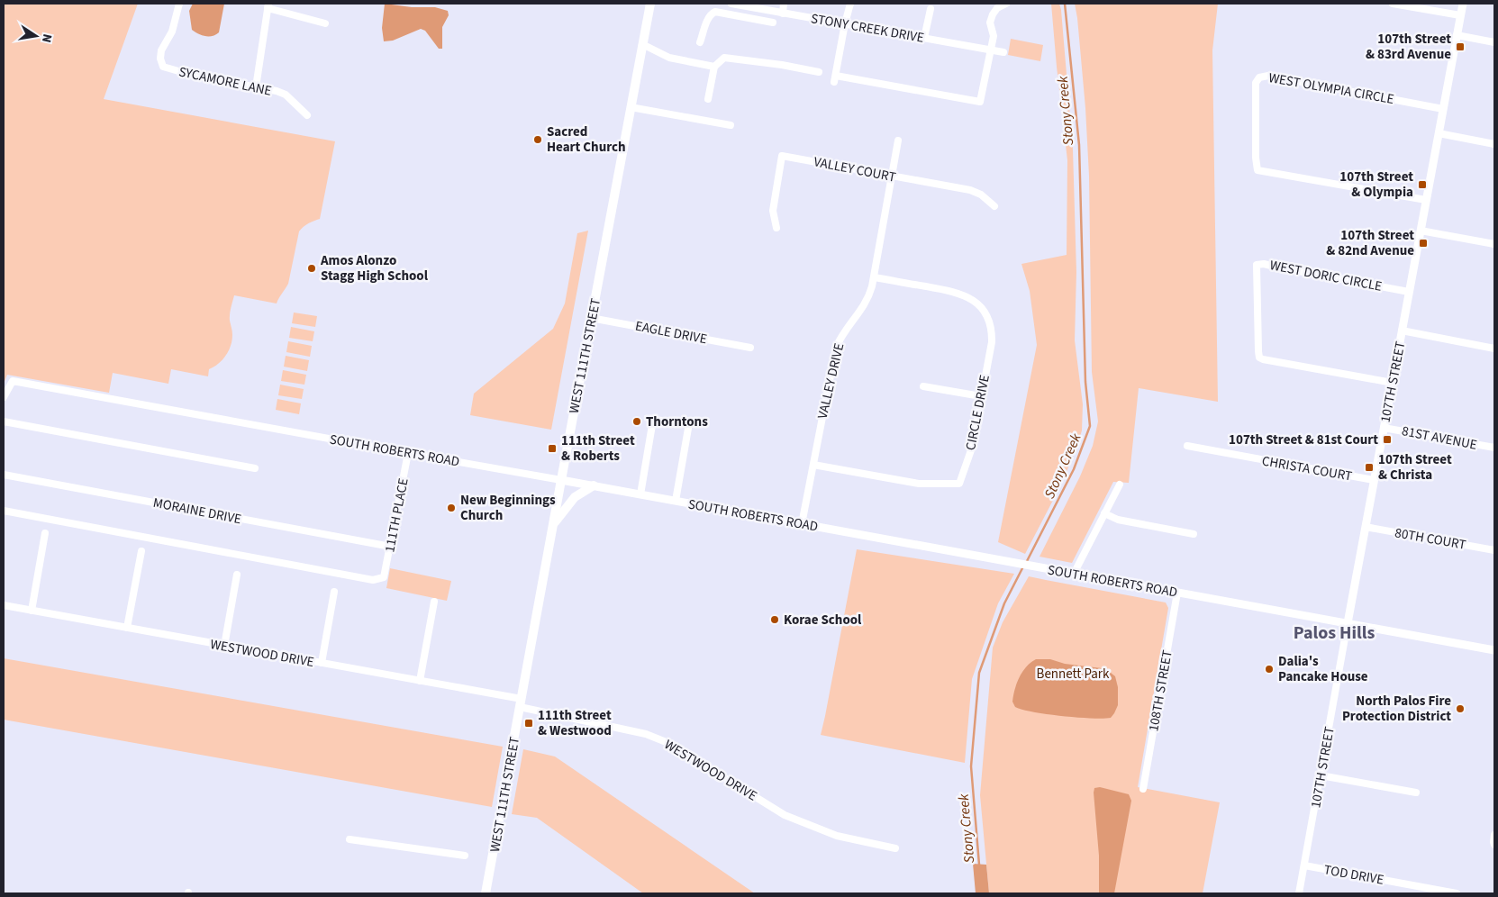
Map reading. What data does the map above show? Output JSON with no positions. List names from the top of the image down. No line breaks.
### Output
{"streets":{"main road":["WEST 111TH STREET"],"street":["STONY CREEK DRIVE","SYCAMORE LANE","WEST OLYMPIA CIRCLE","VALLEY COURT","WEST DORIC CIRCLE","EAGLE DRIVE","VALLEY DRIVE","107TH STREET","CIRCLE DRIVE","81ST AVENUE","SOUTH ROBERTS ROAD","CHRISTA COURT","MORAINE DRIVE","111TH PLACE","80TH COURT","WESTWOOD DRIVE","108TH STREET","TOD DRIVE"]},"crossings":[["WEST OLYMPIA CIRCLE","107TH STREET"],["VALLEY COURT","VALLEY DRIVE"],["WEST DORIC CIRCLE","107TH STREET"],["EAGLE DRIVE","WEST 111TH STREET"],["WEST 111TH STREET","SOUTH ROBERTS ROAD"],["WEST 111TH STREET","WESTWOOD DRIVE"],["VALLEY DRIVE","CIRCLE DRIVE"],["VALLEY DRIVE","SOUTH ROBERTS ROAD"],["107TH STREET","81ST AVENUE"],["107TH STREET","SOUTH ROBERTS ROAD"],["107TH STREET","CHRISTA COURT"],["107TH STREET","80TH COURT"],["107TH STREET","TOD DRIVE"],["SOUTH ROBERTS ROAD","111TH PLACE"],["SOUTH ROBERTS ROAD","108TH STREET"],["MORAINE DRIVE","111TH PLACE"]],"districts":["Palos Hills"],"water":["Stony Creek"],"parks":["Bennett Park"],"places":{"transit":["107th Street & 83rd Avenue","107th Street & Olympia","107th Street & 82nd Avenue","107th Street & 81st Court","111th Street & Roberts","107th Street & Christa","111th Street & Westwood"],"other":["Sacred Heart Church","Amos Alonzo Stagg High School","Thorntons","New Beginnings Church","Korae School","Dalia's Pancake House","North Palos Fire Protection District"]},"north":"right"}
